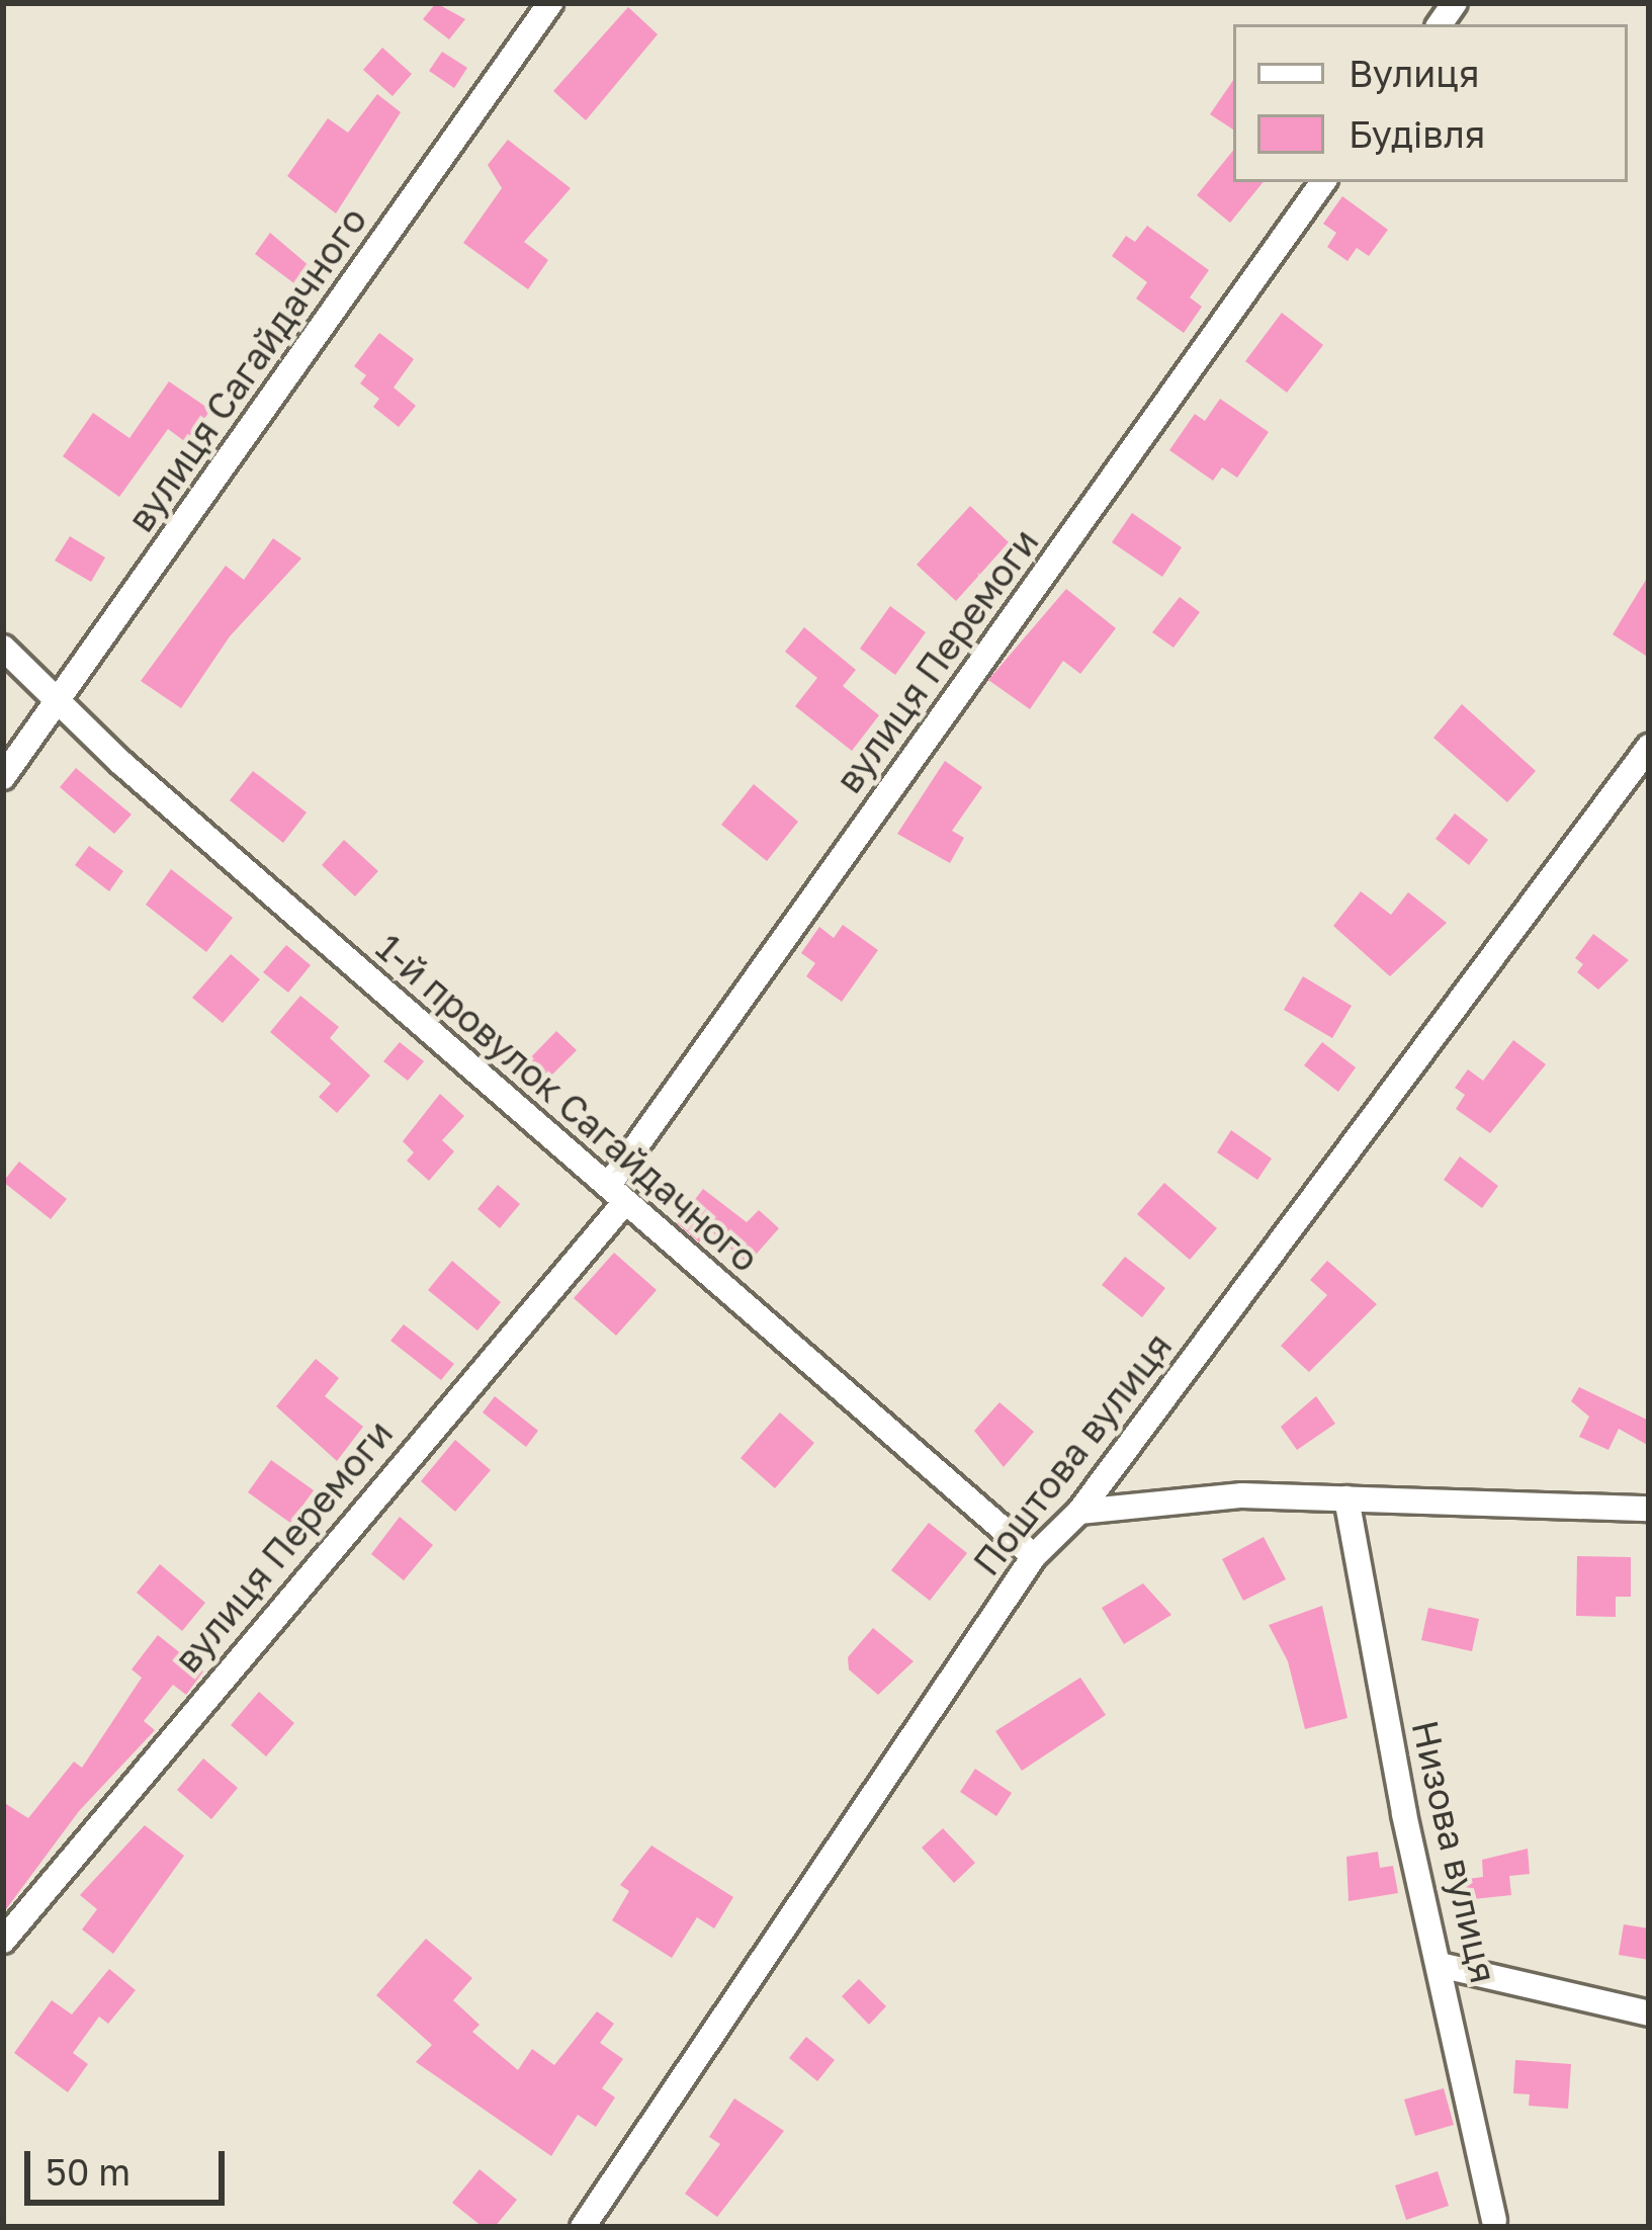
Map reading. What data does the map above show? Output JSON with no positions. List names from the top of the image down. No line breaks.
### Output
{"streets":{"street":["вулиця Сагайдачного","вулиця Перемоги","1-й провулок Сагайдачного","Поштова вулиця","Низова вулиця"]},"crossings":[["вулиця Сагайдачного","1-й провулок Сагайдачного"],["вулиця Перемоги","1-й провулок Сагайдачного"],["1-й провулок Сагайдачного","Поштова вулиця"]],"legend":["Вулиця","Будівля"],"scale_bar":"50 m"}
